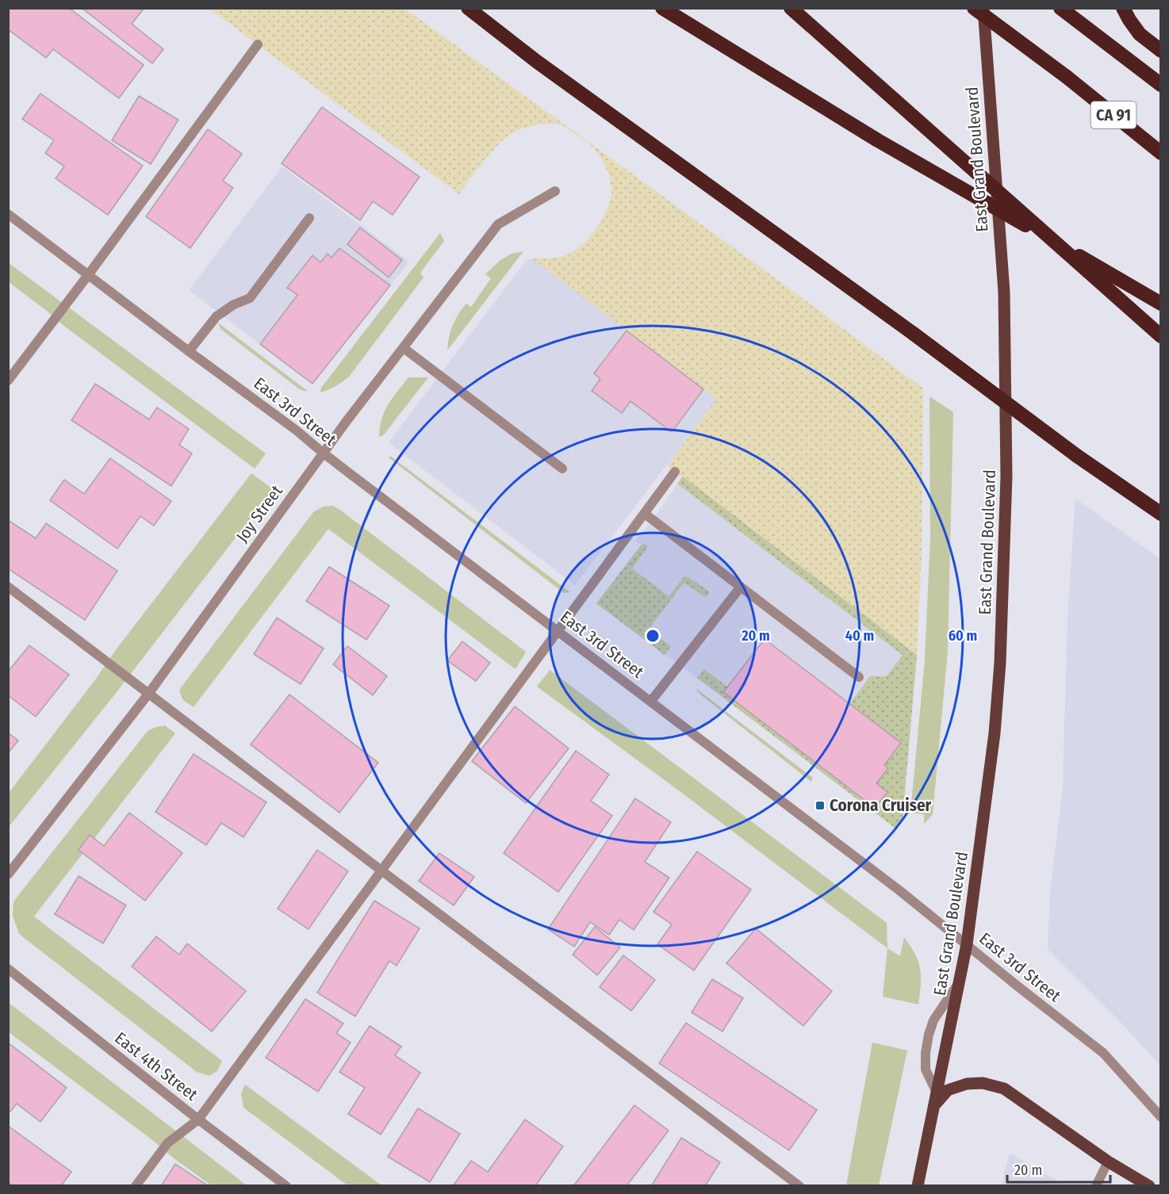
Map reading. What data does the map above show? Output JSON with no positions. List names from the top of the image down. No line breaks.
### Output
{"streets":{"highway":["CA 91"],"main road":["East Grand Boulevard"],"street":["East 3rd Street","Joy Street","East 4th Street"]},"crossings":[["East Grand Boulevard","East 3rd Street"],["East 3rd Street","Joy Street"]],"places":{"transit":["Corona Cruiser"]},"scale_bar":"20 m","rings":["20 m","40 m","60 m"]}
